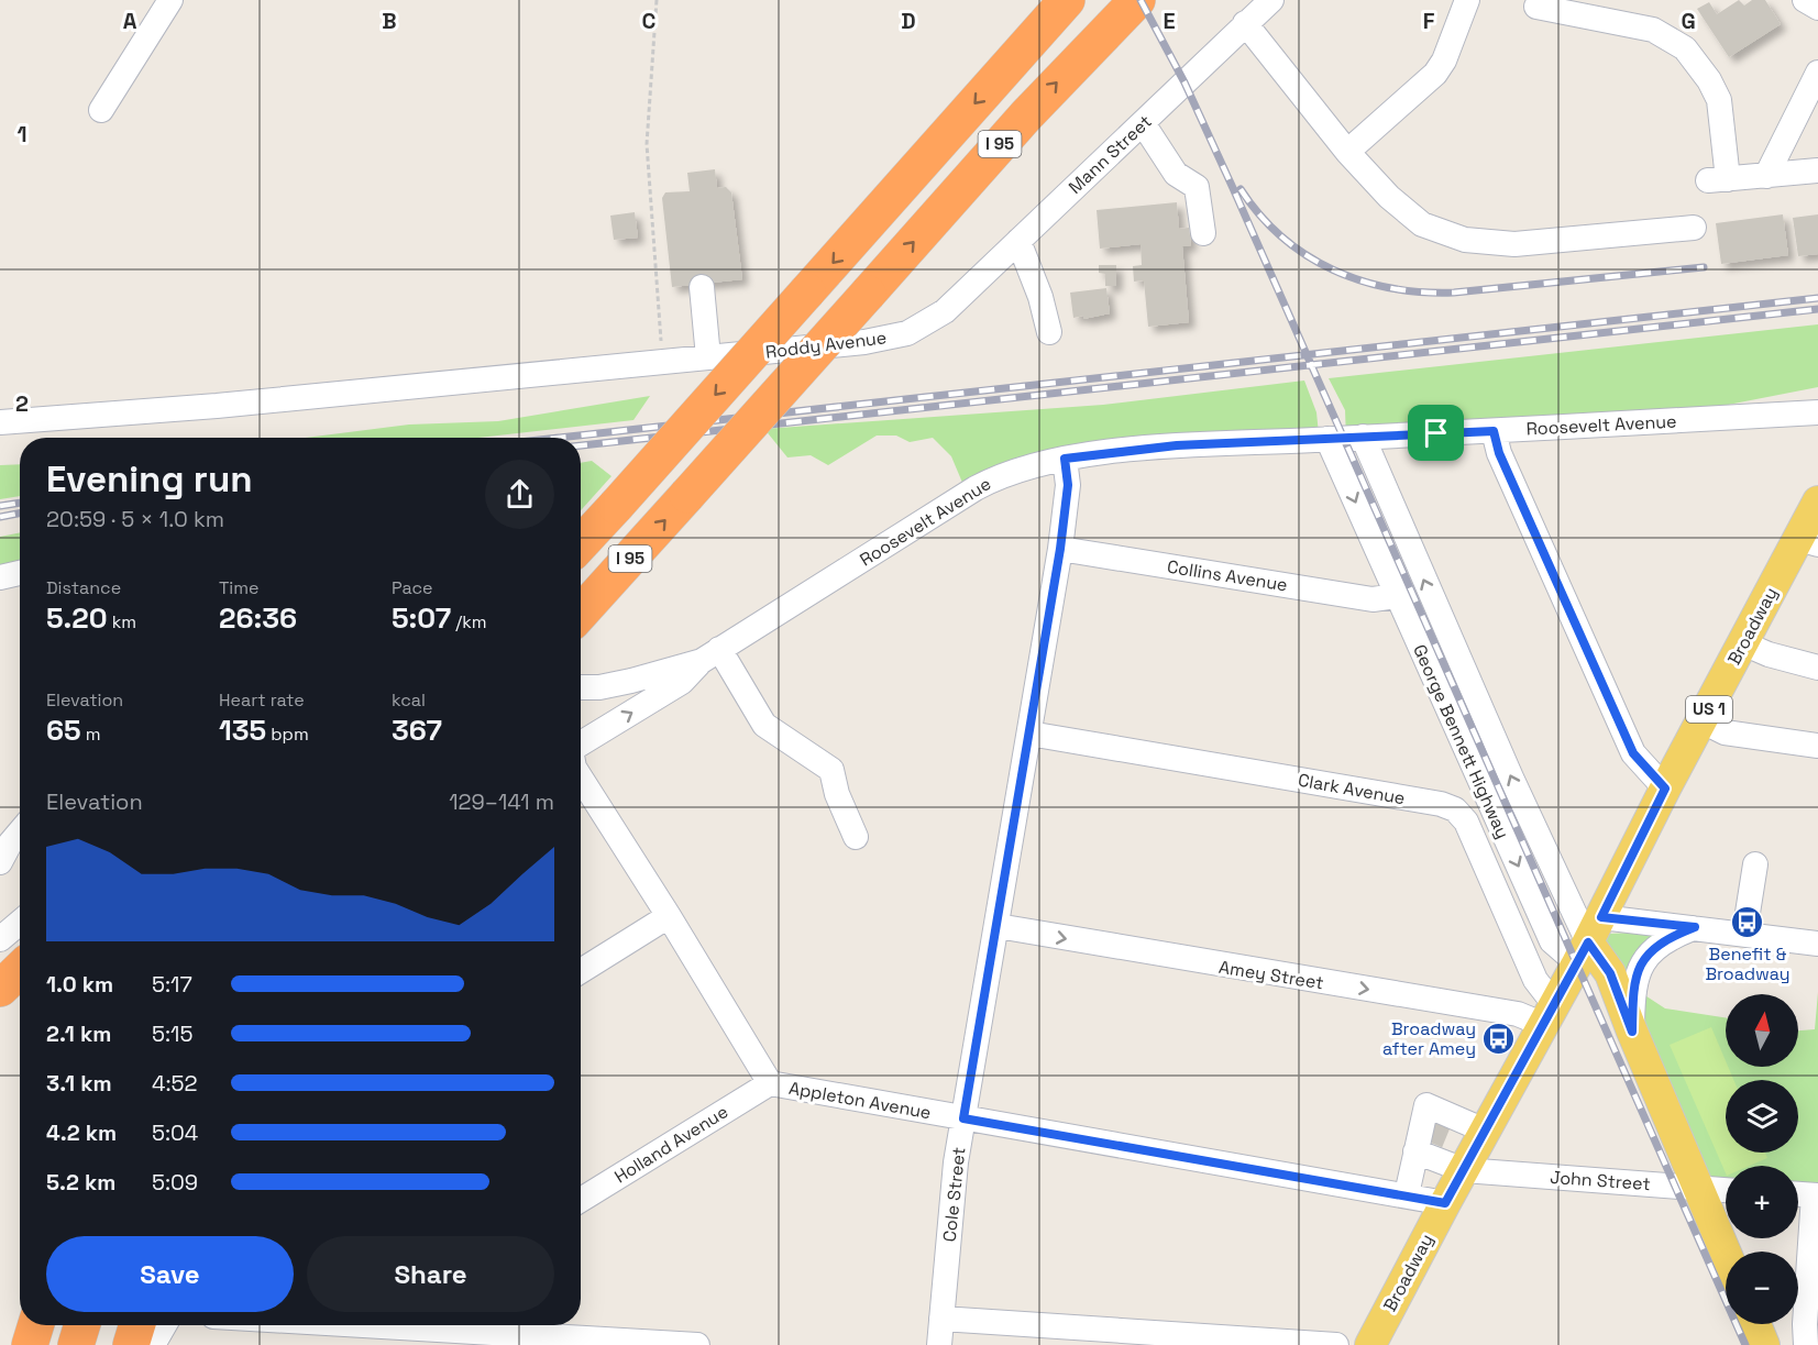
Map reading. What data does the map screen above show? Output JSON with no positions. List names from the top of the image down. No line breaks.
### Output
{"streets":{"highway":["I 95"],"main road":["Broadway","US 1","George Bennett Highway"],"street":["Mann Street","Roddy Avenue","Roosevelt Avenue","Collins Avenue","Clark Avenue","Amey Street","Appleton Avenue","Holland Avenue","John Street","Cole Street"]},"crossings":[["Mann Street","Roddy Avenue"],["Roosevelt Avenue","George Bennett Highway"],["Roosevelt Avenue","Cole Street"],["Collins Avenue","George Bennett Highway"],["Collins Avenue","Cole Street"],["Broadway","George Bennett Highway"],["Broadway","Clark Avenue"],["Broadway","Amey Street"],["Broadway","Appleton Avenue"],["Broadway","John Street"],["George Bennett Highway","John Street"],["Clark Avenue","Amey Street"],["Clark Avenue","Cole Street"],["Amey Street","Cole Street"],["Appleton Avenue","Holland Avenue"],["Appleton Avenue","Cole Street"]],"one_way":["Amey Street"],"places":{"bus stop":["Benefit & Broadway","Broadway after Amey"]},"north":"top","page":{"heading":["Evening run","20:59 · 5 × 1.0 km"],"stats":[["Distance","5.20 km"],["Time","26:36"],["Pace","5:07 /km"],["Elevation","65 m"],["Heart rate","135 bpm"],["kcal","367"]],"chart":["Elevation","129–141 m"],"list":[{"name":"1.0 km","note":"5:17"},{"name":"2.1 km","note":"5:15"},{"name":"3.1 km","note":"4:52"},{"name":"4.2 km","note":"5:04"},{"name":"5.2 km","note":"5:09"}],"map_buttons":["+","−"],"buttons":["Save","Share"]},"grid":{"columns":["A","B","C","D","E","F","G"],"rows":["1","2"]}}
